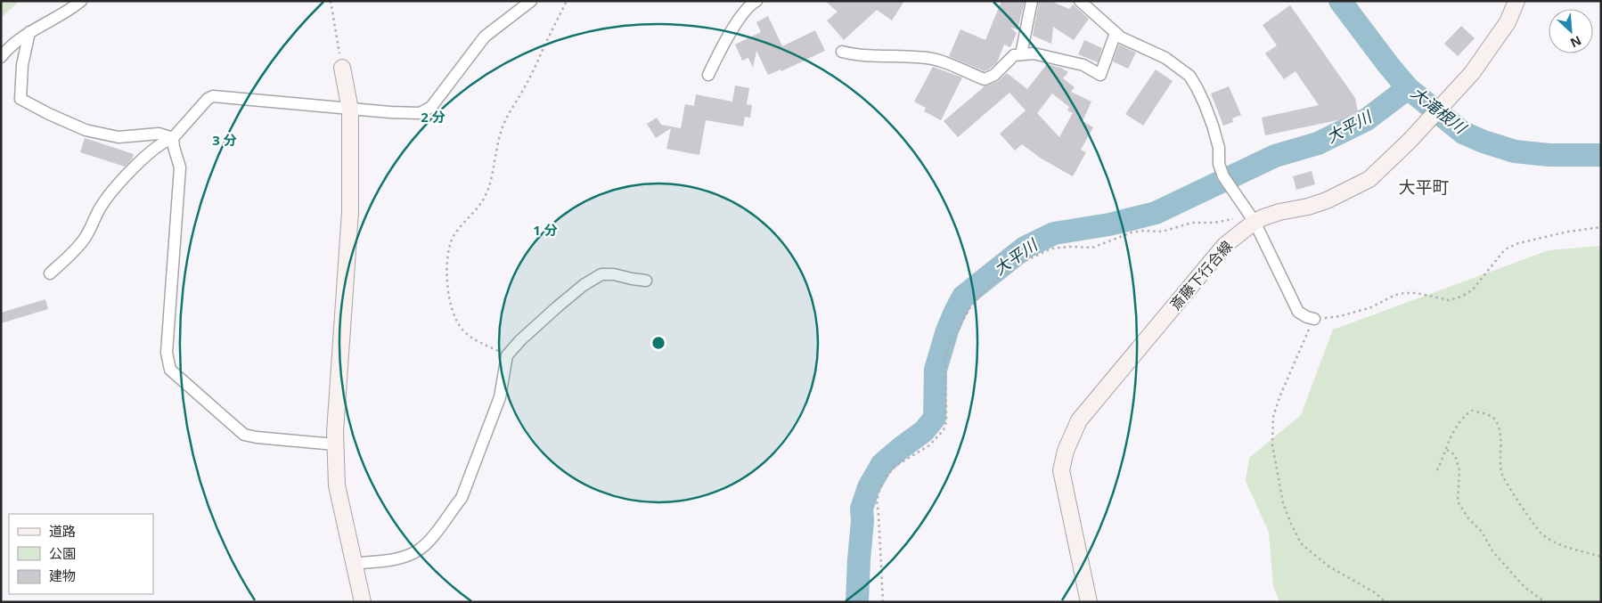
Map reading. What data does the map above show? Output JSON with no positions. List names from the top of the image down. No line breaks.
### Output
{"streets":{"main road":["斎藤下行合線"]},"districts":["大平町"],"water":["大滝根川","大平川"],"legend":["道路","公園","建物"],"north":"bottom right","rings":["2 分","3 分","1 分"]}
